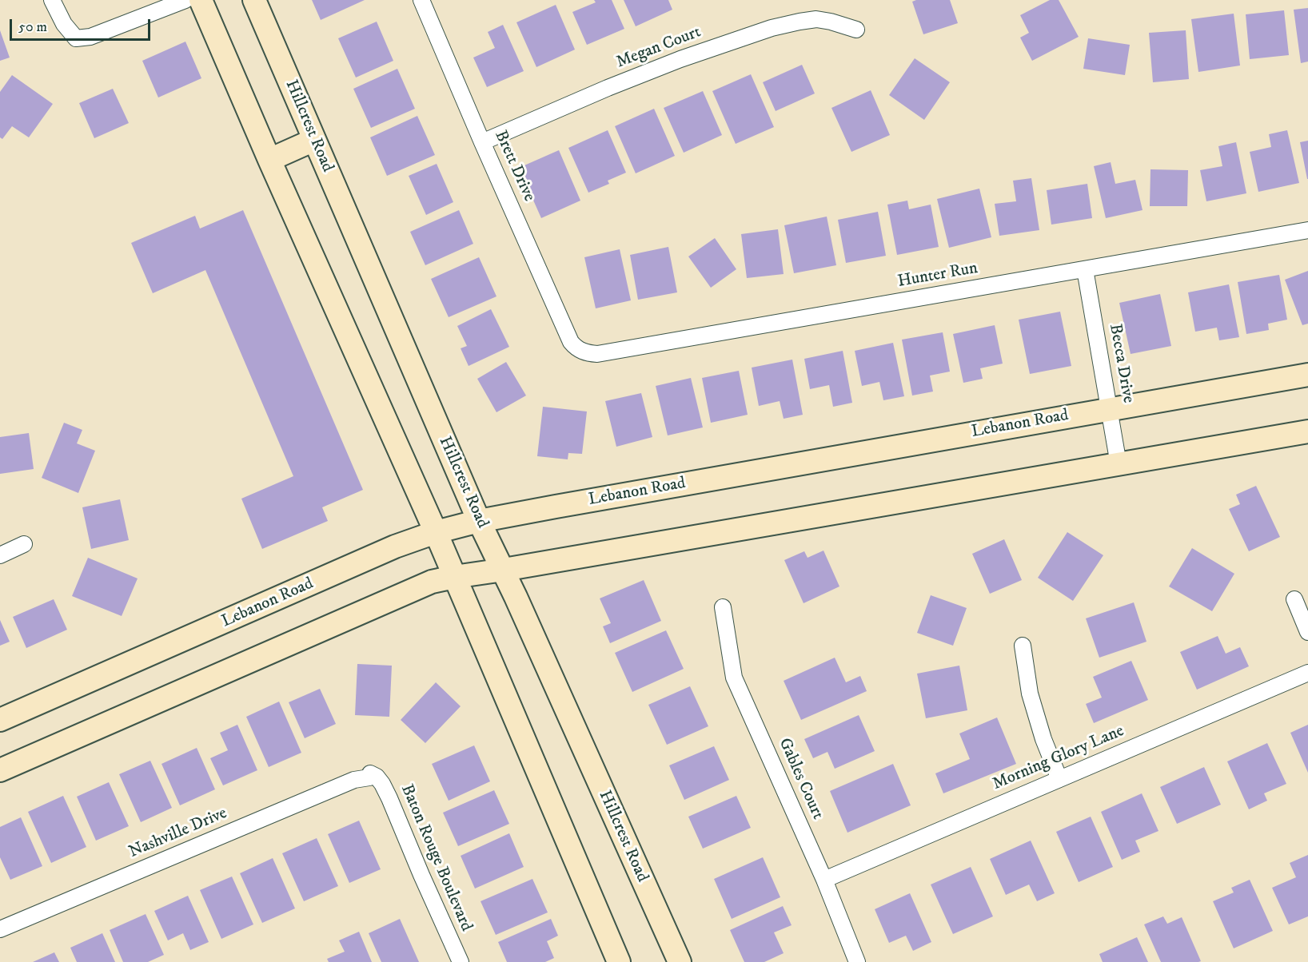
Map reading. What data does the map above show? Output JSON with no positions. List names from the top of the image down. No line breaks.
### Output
{"streets":{"main road":["Hillcrest Road","Lebanon Road"],"street":["Megan Court","Brett Drive","Hunter Run","Becca Drive","Morning Glory Lane","Gables Court","Nashville Drive","Baton Rouge Boulevard"]},"crossings":[["Megan Court","Brett Drive"],["Hillcrest Road","Lebanon Road"],["Brett Drive","Hunter Run"],["Hunter Run","Becca Drive"],["Becca Drive","Lebanon Road"],["Morning Glory Lane","Gables Court"],["Nashville Drive","Baton Rouge Boulevard"]],"scale_bar":"50 m"}
